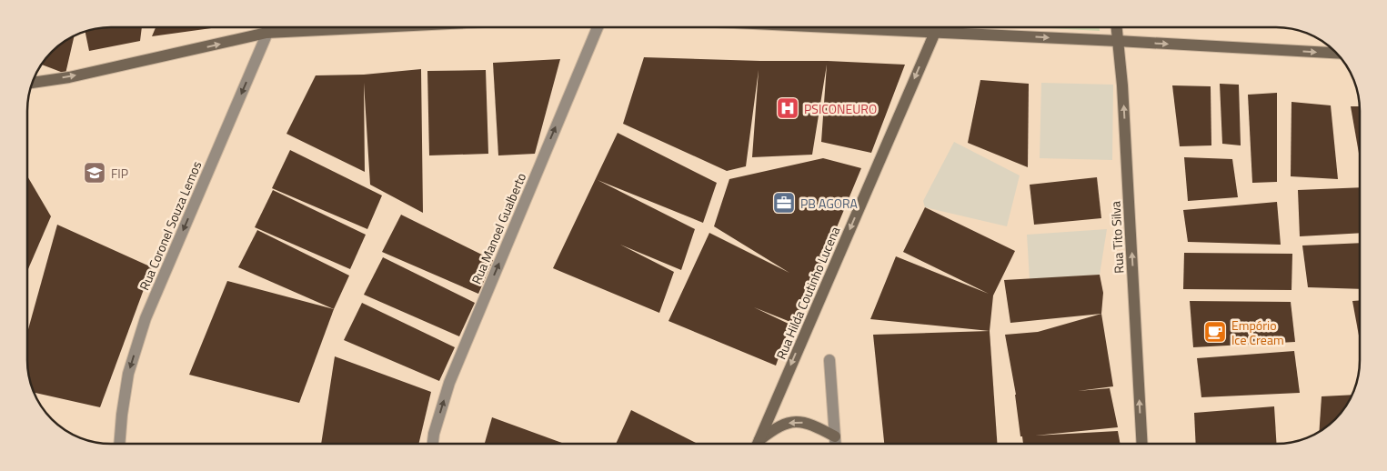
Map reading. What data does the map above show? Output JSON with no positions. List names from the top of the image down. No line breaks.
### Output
{"streets":{"street":["Rua Coronel Souza Lemos","Rua Manoel Gualberto","Rua Tito Silva","Rua Hilda Coutinho Lucena"]},"one_way":["Rua Coronel Souza Lemos","Rua Manoel Gualberto","Rua Tito Silva","Rua Hilda Coutinho Lucena"],"places":{"hospital":["PSICONEURO"],"school or university":["FIP"],"office":["PB AGORA"],"cafe":["Empório Ice Cream"]}}
